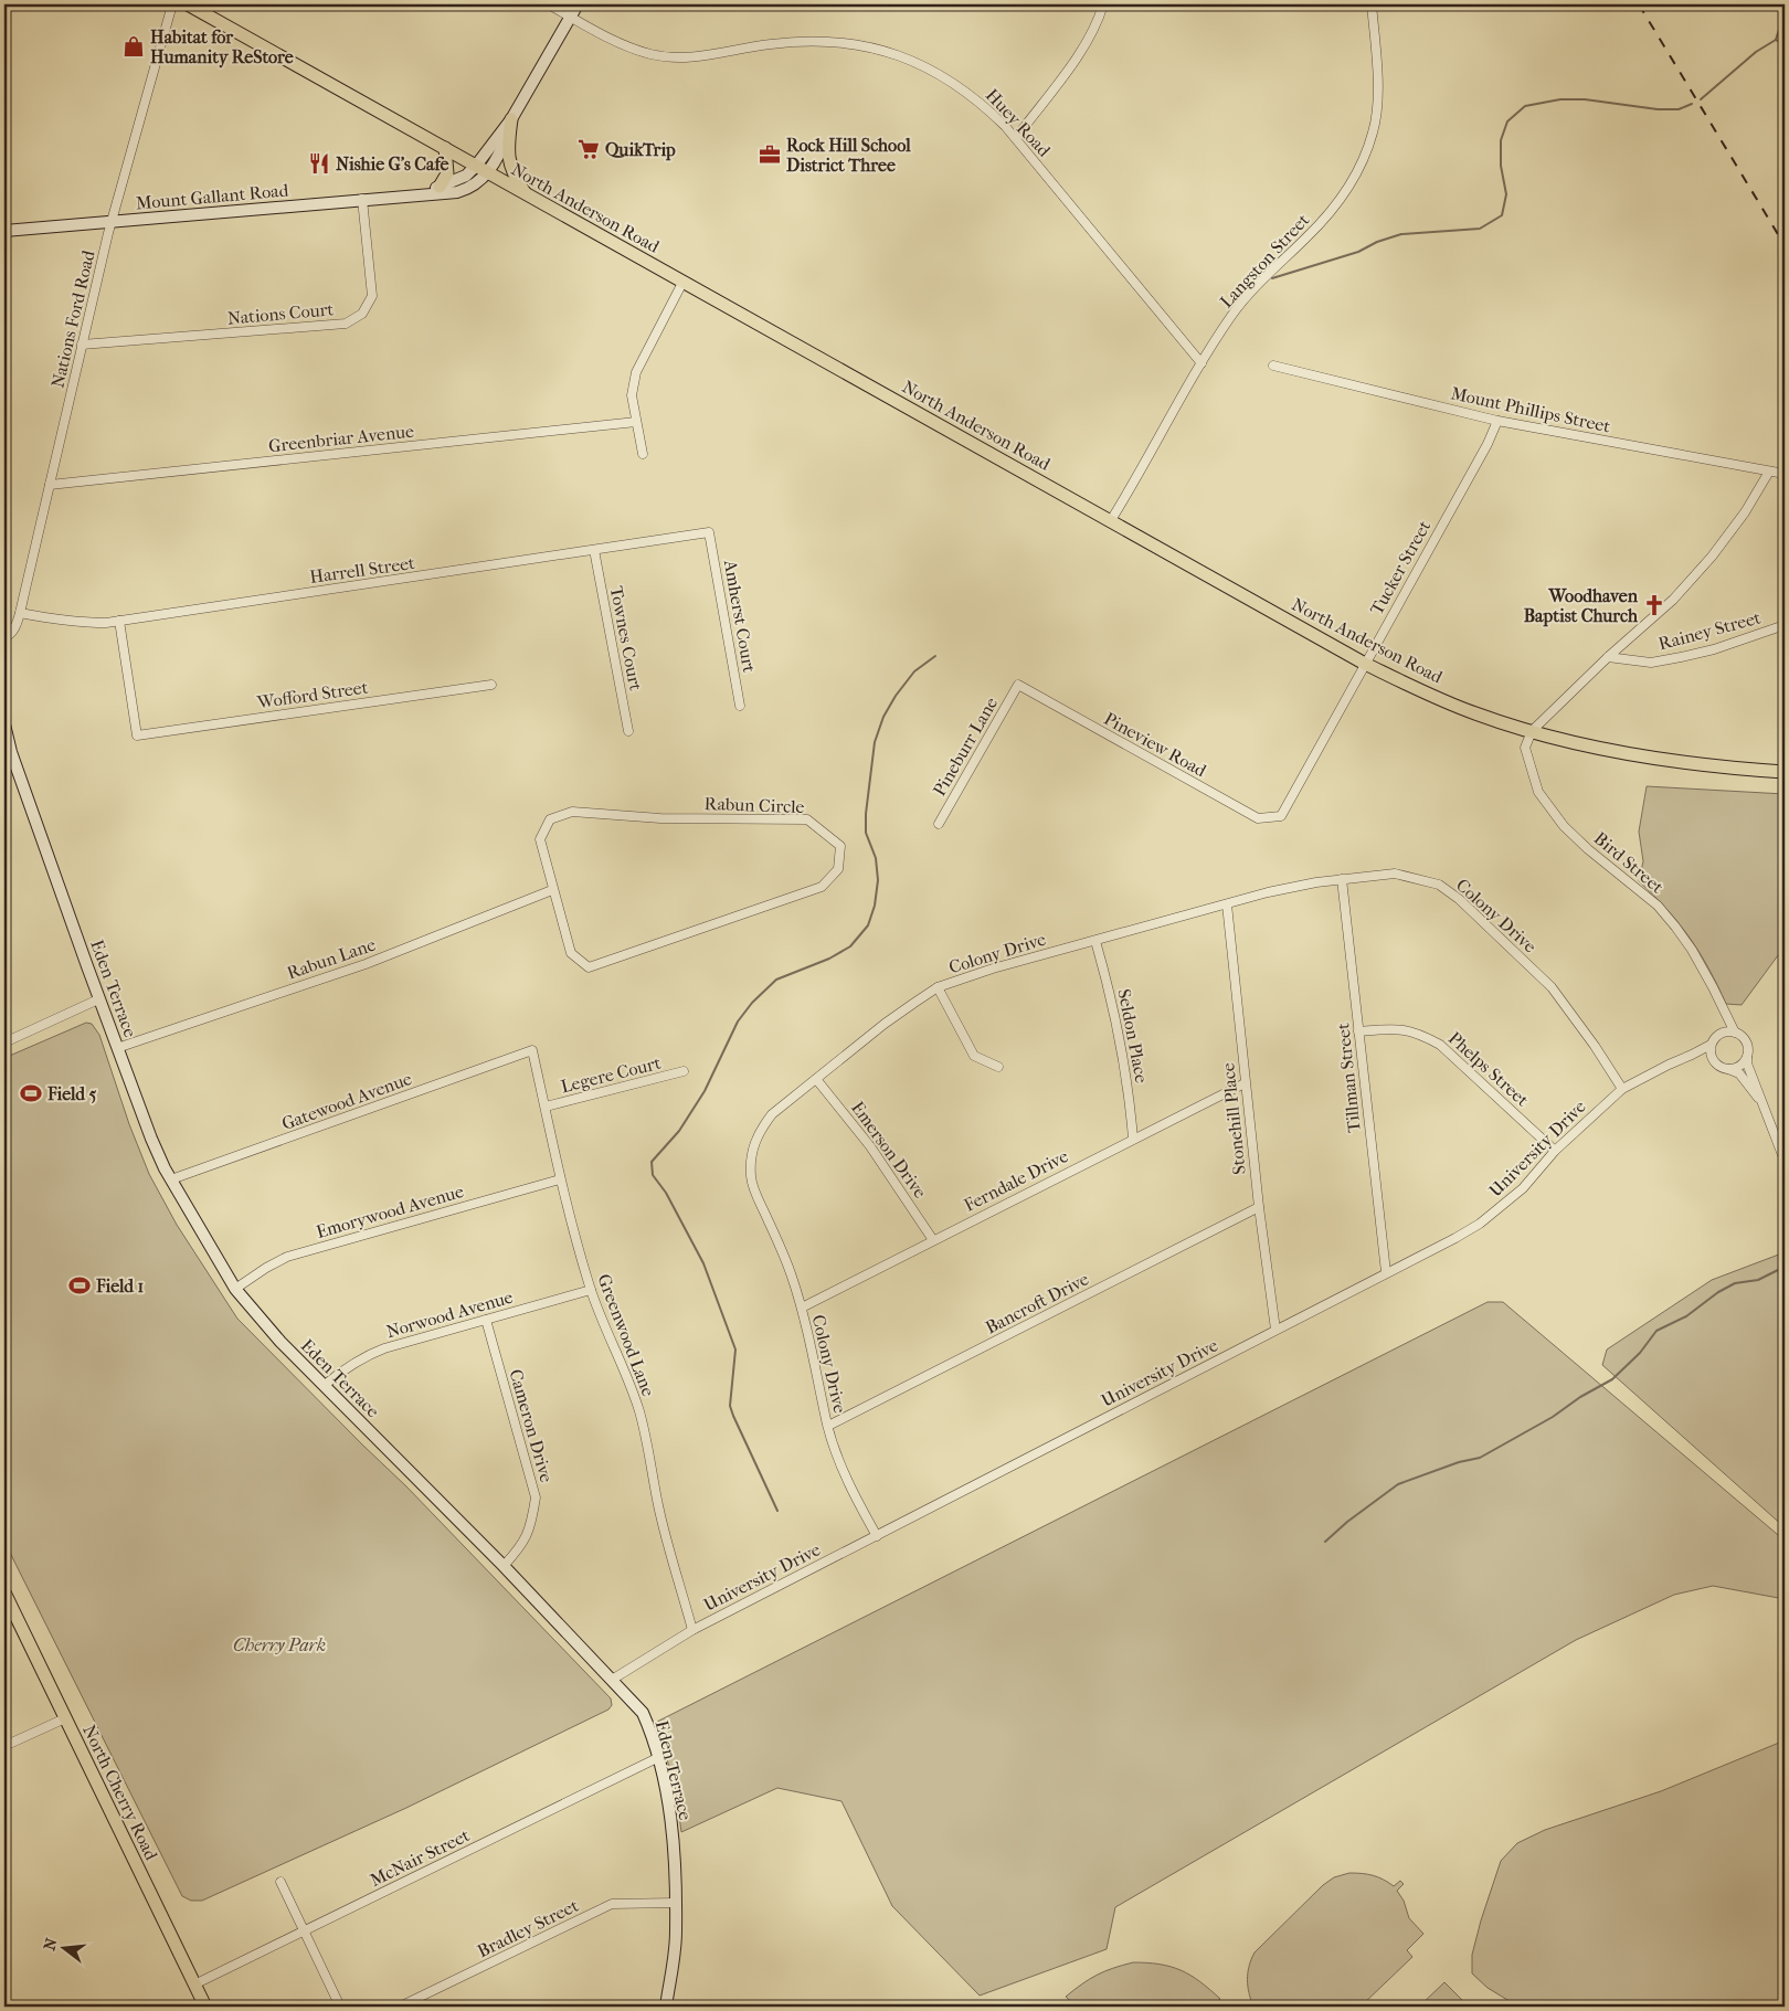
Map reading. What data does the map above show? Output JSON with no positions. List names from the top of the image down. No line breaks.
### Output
{"streets":{"main road":["North Anderson Road","North Cherry Road"],"street":["Huey Road","Mount Gallant Road","Langston Street","Nations Court","Nations Ford Road","Mount Phillips Street","Greenbriar Avenue","Tucker Street","Harrell Street","Amherst Court","Rainey Street","Townes Court","Wofford Street","Pineview Road","Pineburr Lane","Rabun Circle","Bird Street","Colony Drive","Rabun Lane","Eden Terrace","Seldon Place","Phelps Street","Legere Court","Tillman Street","Gatewood Avenue","Stonehill Place","University Drive","Emerson Drive","Ferndale Drive","Emorywood Avenue","Bancroft Drive","Norwood Avenue","Greenwood Lane","Cameron Drive","McNair Street","Bradley Street"]},"crossings":[["Huey Road","Mount Gallant Road"],["Huey Road","Langston Street"],["Mount Gallant Road","North Anderson Road"],["Mount Gallant Road","Nations Court"],["Mount Gallant Road","Nations Ford Road"],["North Anderson Road","Langston Street"],["North Anderson Road","Tucker Street"],["North Anderson Road","Bird Street"],["Nations Court","Nations Ford Road"],["Nations Ford Road","Greenbriar Avenue"],["Nations Ford Road","Harrell Street"],["Mount Phillips Street","Tucker Street"],["Tucker Street","Pineview Road"],["Harrell Street","Amherst Court"],["Harrell Street","Townes Court"],["Harrell Street","Wofford Street"],["Pineview Road","Pineburr Lane"],["Rabun Circle","Rabun Lane"],["Bird Street","University Drive"],["Colony Drive","Seldon Place"],["Colony Drive","Tillman Street"],["Colony Drive","Stonehill Place"],["Colony Drive","University Drive"],["Colony Drive","Emerson Drive"],["Colony Drive","Ferndale Drive"],["Colony Drive","Bancroft Drive"],["Rabun Lane","Eden Terrace"],["Eden Terrace","Gatewood Avenue"],["Eden Terrace","University Drive"],["Eden Terrace","Emorywood Avenue"],["Eden Terrace","Norwood Avenue"],["Eden Terrace","Cameron Drive"],["Eden Terrace","McNair Street"],["Eden Terrace","Bradley Street"],["Seldon Place","Ferndale Drive"],["Phelps Street","Tillman Street"],["Phelps Street","University Drive"],["Legere Court","Greenwood Lane"],["Tillman Street","University Drive"],["Gatewood Avenue","Greenwood Lane"],["Stonehill Place","University Drive"],["Stonehill Place","Ferndale Drive"],["Stonehill Place","Bancroft Drive"],["University Drive","Greenwood Lane"],["Emerson Drive","Ferndale Drive"],["Emorywood Avenue","Greenwood Lane"],["Norwood Avenue","Greenwood Lane"],["Norwood Avenue","Cameron Drive"],["North Cherry Road","McNair Street"]],"parks":["Cherry Park"],"places":{"shop":["Habitat for Humanity ReStore"],"supermarket":["QuikTrip"],"office":["Rock Hill School District Three"],"restaurant":["Nishie G's Cafe"],"church":["Woodhaven Baptist Church"],"sports":["Field 5","Field 1"]},"north":"left"}
